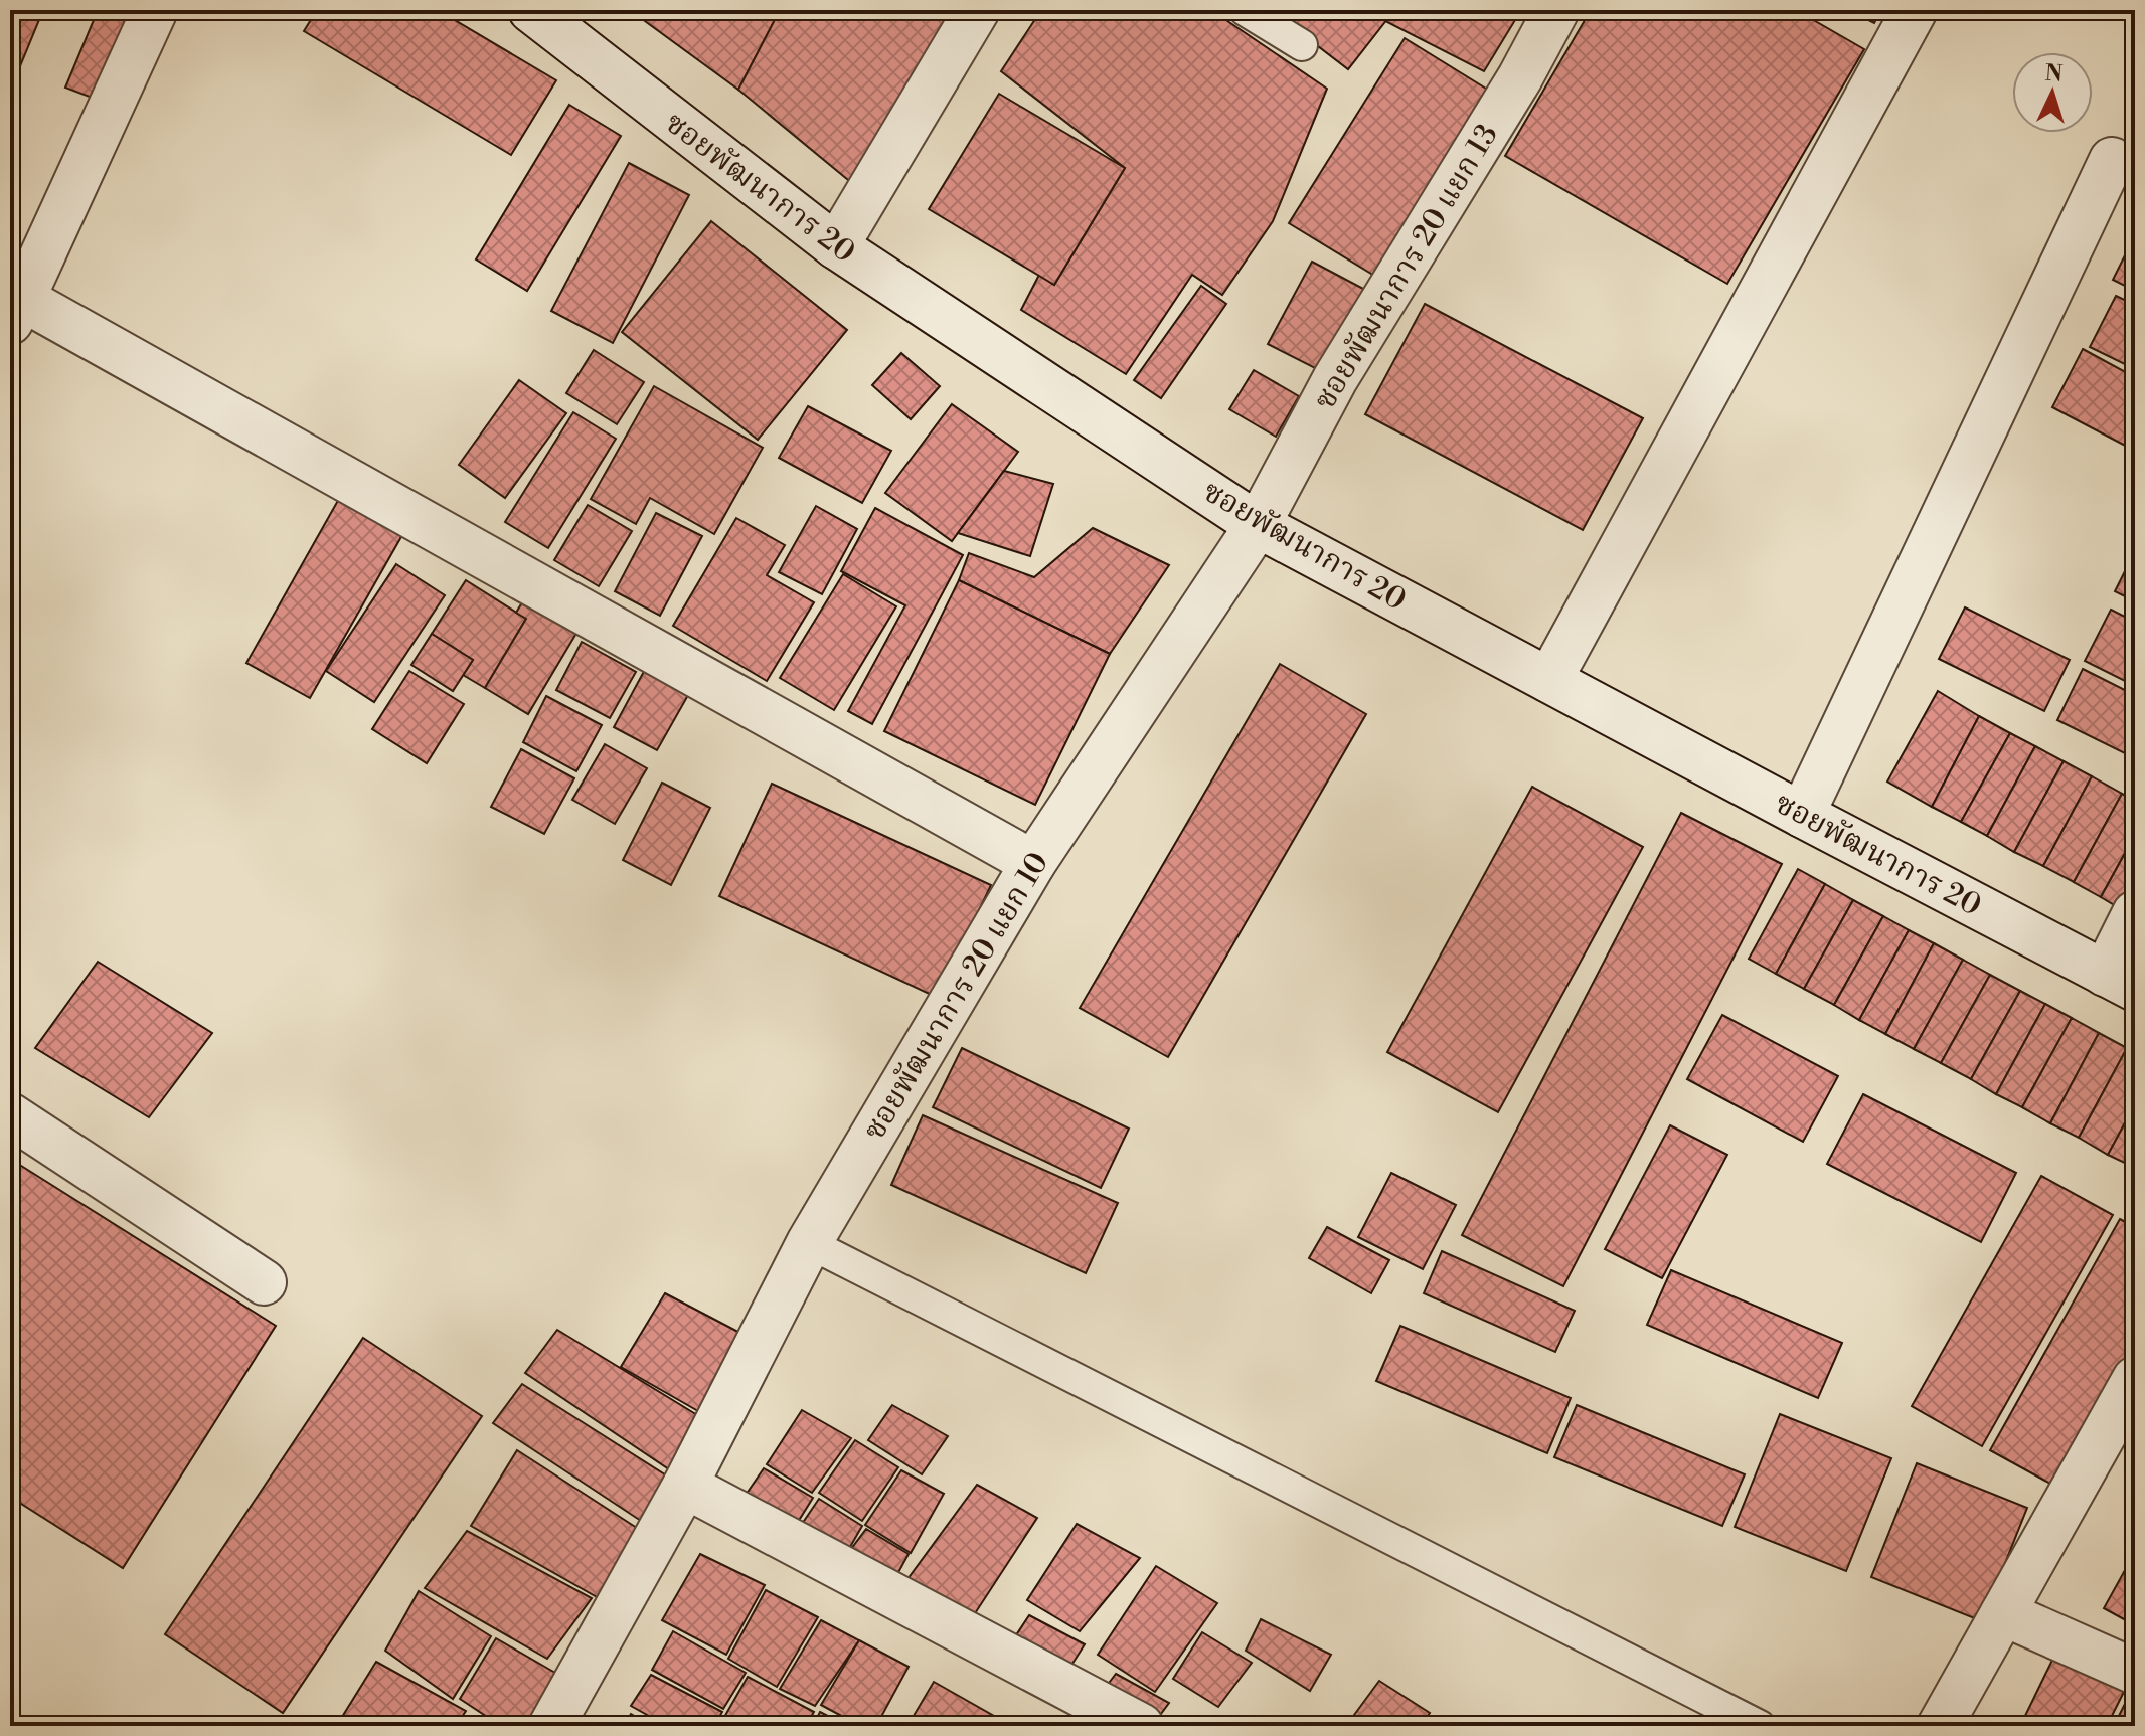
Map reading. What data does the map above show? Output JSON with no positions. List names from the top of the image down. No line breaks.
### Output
{"streets":{"street":["ซอยพัฒนาการ 20","ซอยพัฒนาการ 20 แยก 13","ซอยพัฒนาการ 20 แยก 10"]},"crossings":[["ซอยพัฒนาการ 20","ซอยพัฒนาการ 20 แยก 13"],["ซอยพัฒนาการ 20","ซอยพัฒนาการ 20 แยก 10"],["ซอยพัฒนาการ 20 แยก 13","ซอยพัฒนาการ 20 แยก 10"]],"north":"top"}
